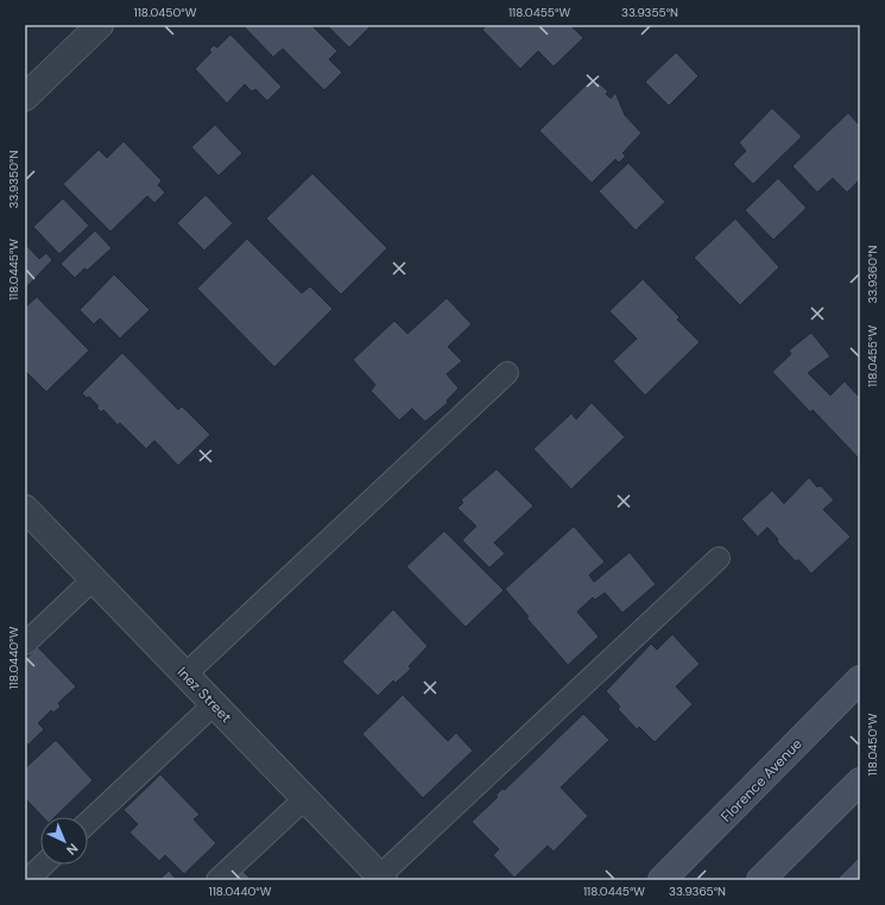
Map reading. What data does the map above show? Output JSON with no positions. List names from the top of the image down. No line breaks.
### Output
{"streets":{"main road":["Florence Avenue"],"street":["Inez Street"]},"north":"bottom right","coordinates":["118.0450°W","118.0455°W","33.9355°N","33.9350°N","118.0445°W","33.9360°N","118.0440°W","33.9365°N"]}
